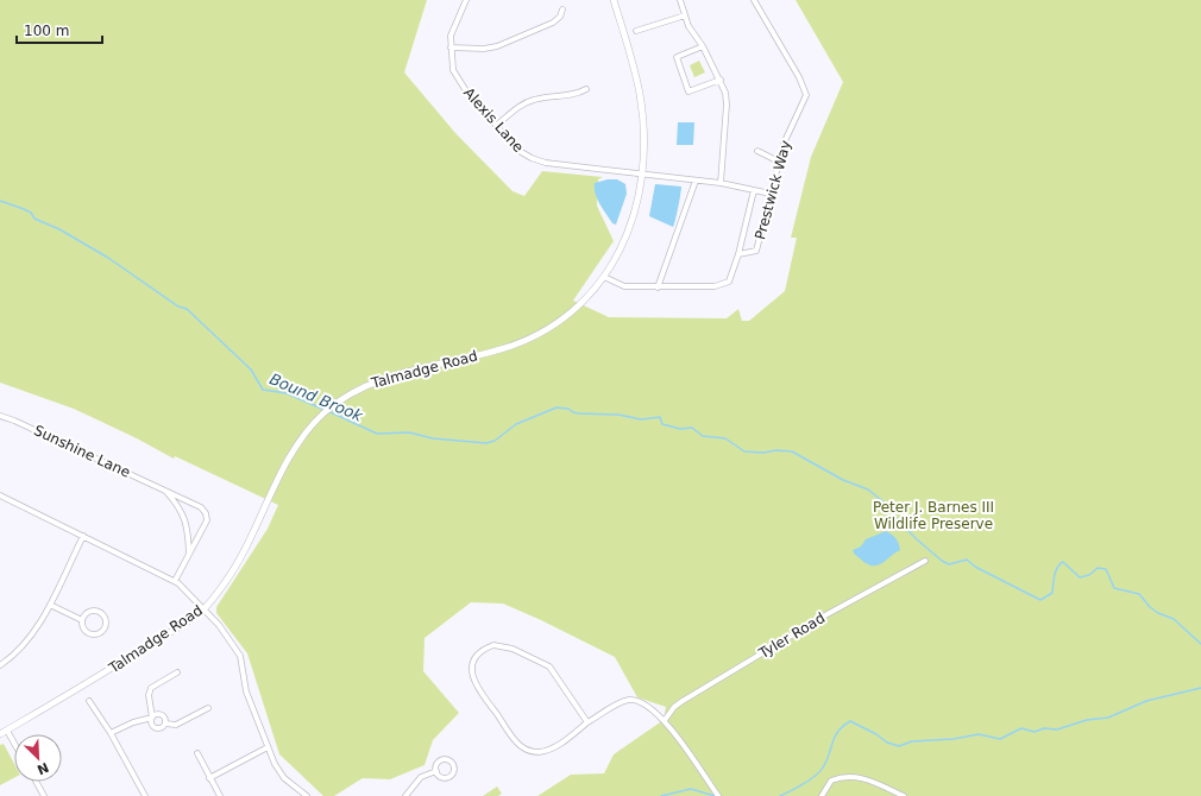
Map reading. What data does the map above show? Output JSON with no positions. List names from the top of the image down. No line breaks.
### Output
{"streets":{"street":["Alexis Lane","Prestwick Way","Talmadge Road","Sunshine Lane","Tyler Road"]},"crossings":[["Alexis Lane","Prestwick Way"],["Alexis Lane","Talmadge Road"],["Prestwick Way","Talmadge Road"]],"water":["Bound Brook"],"parks":["Peter J. Barnes III Wildlife Preserve"],"scale_bar":"100 m","north":"bottom right"}
